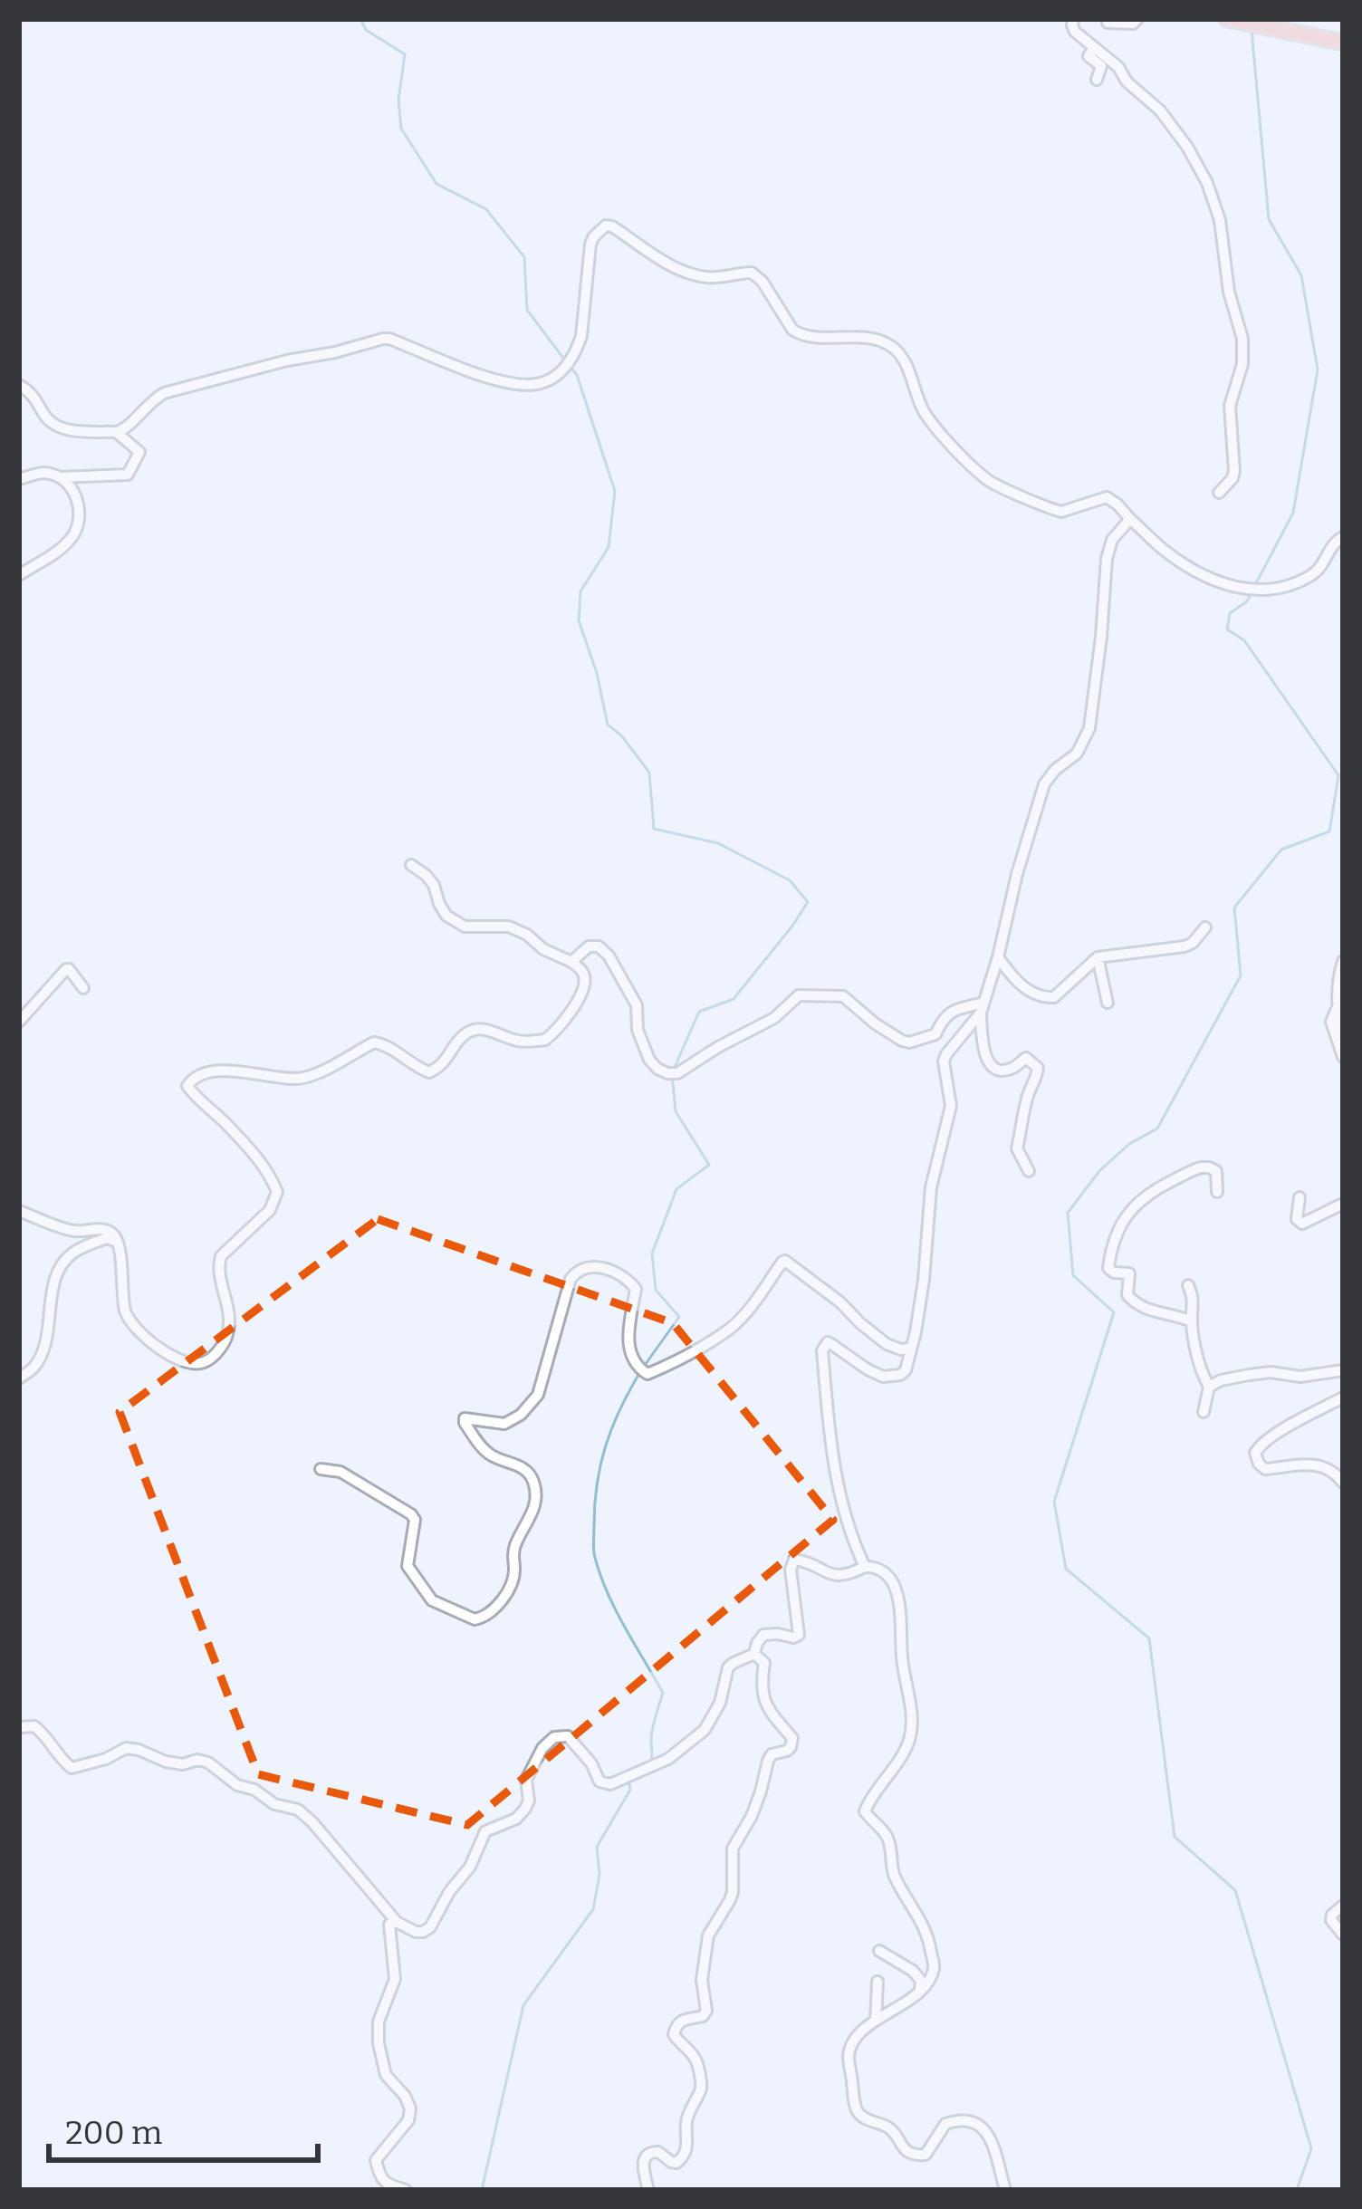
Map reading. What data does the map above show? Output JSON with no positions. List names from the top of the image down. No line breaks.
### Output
{"scale_bar":"200 m"}
